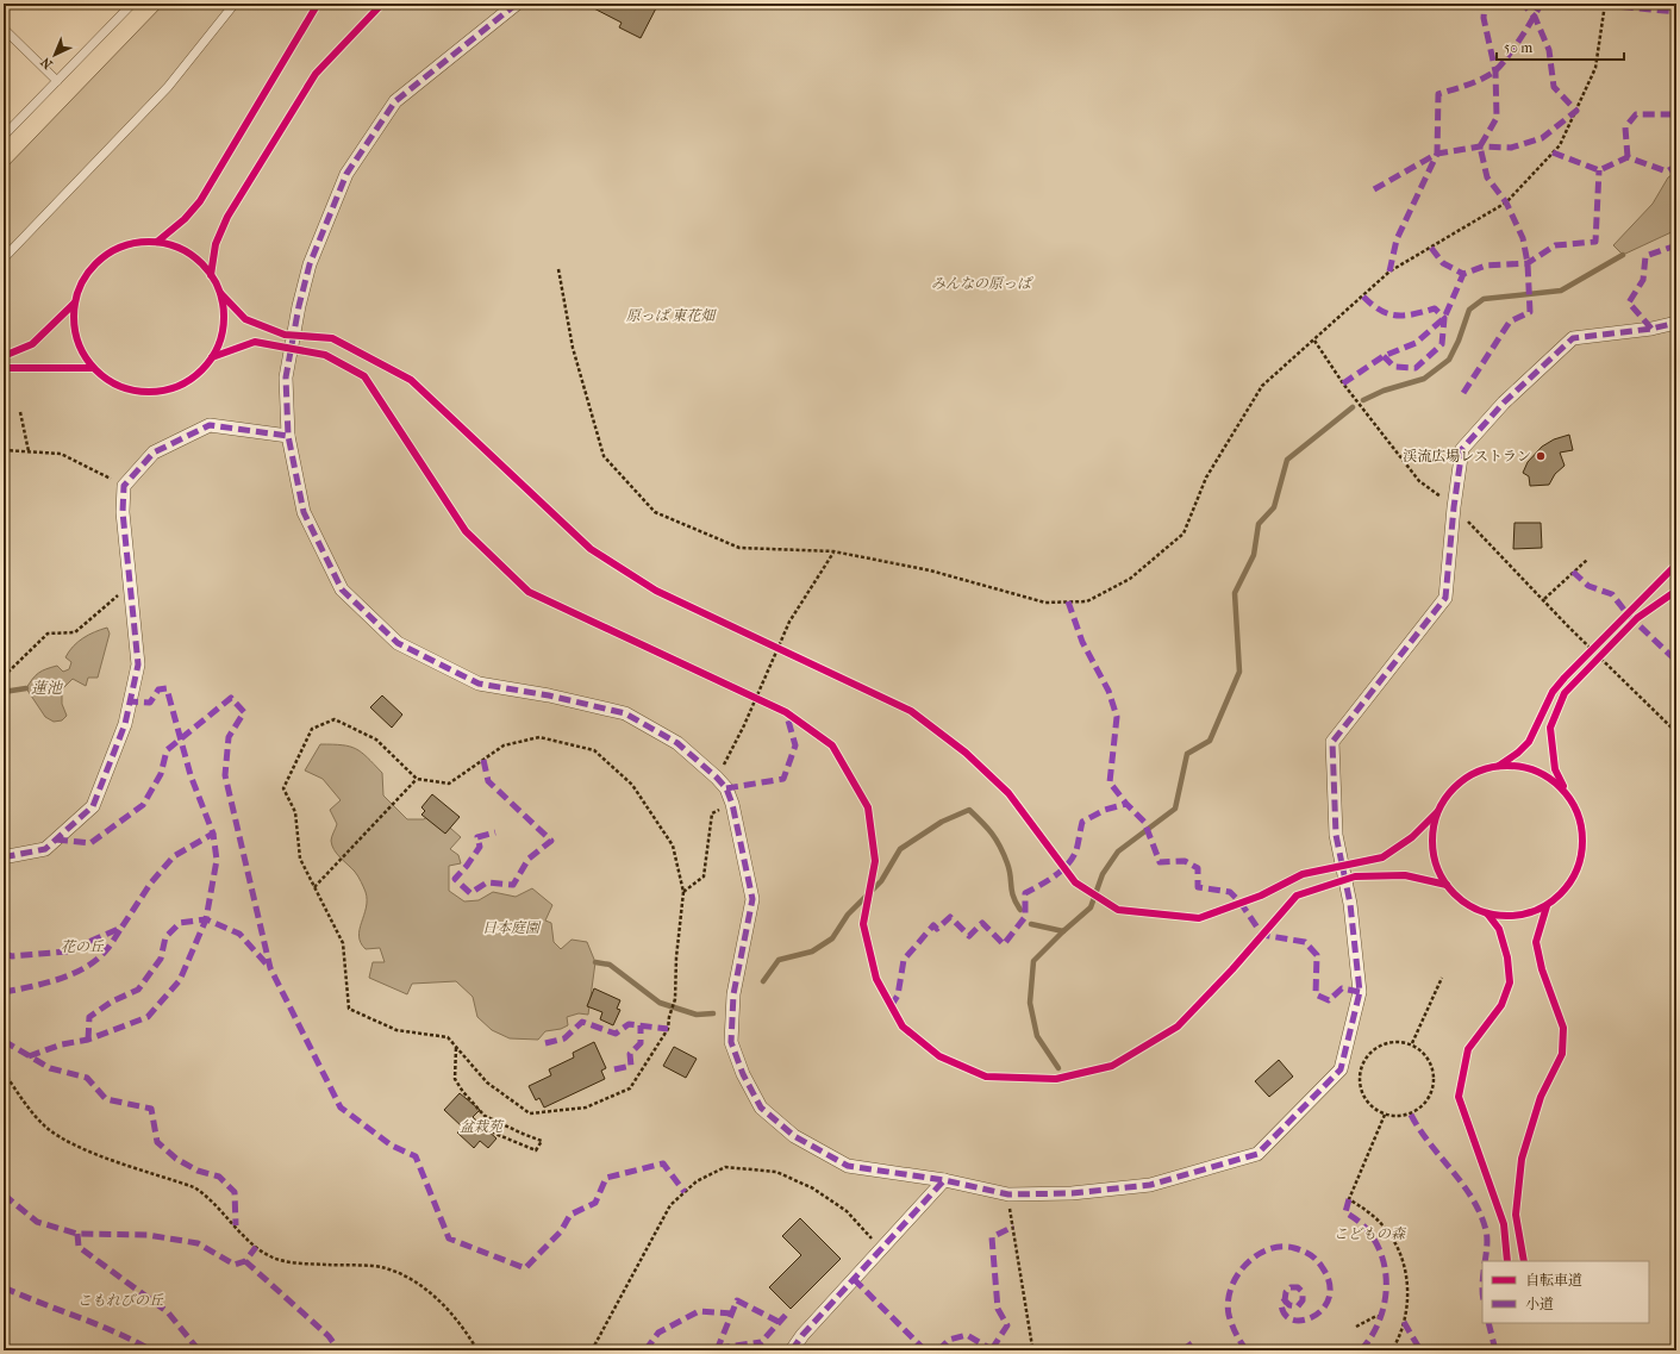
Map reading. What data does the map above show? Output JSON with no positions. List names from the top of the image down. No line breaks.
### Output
{"water":["蓮池"],"parks":["みんなの原っぱ","原っぱ 東花畑","日本庭園","花の丘","盆栽苑","こどもの森","こもれびの丘"],"places":["渓流広場レストラン"],"legend":["自転車道","小道"],"scale_bar":"50 m","north":"bottom left"}
